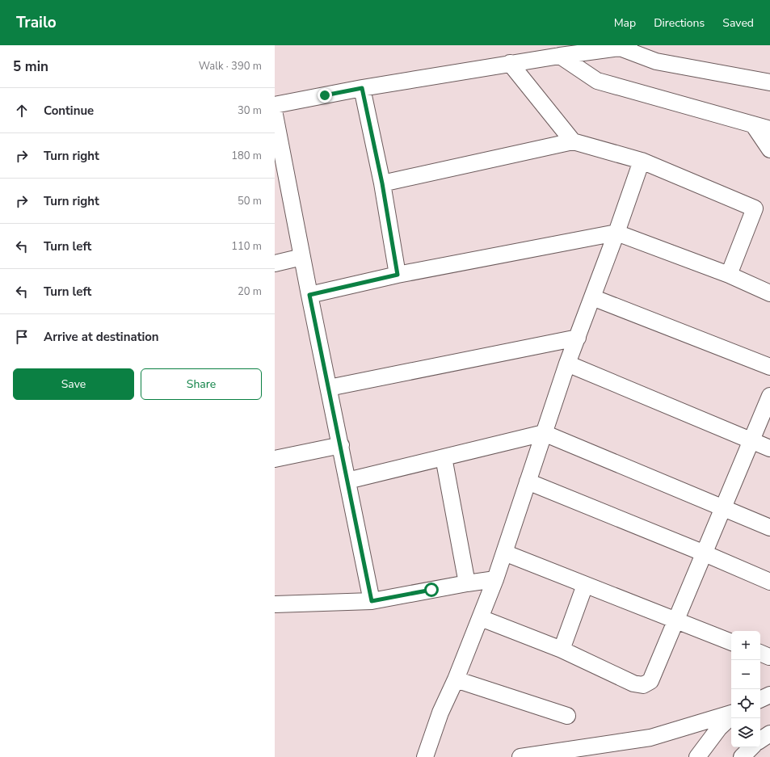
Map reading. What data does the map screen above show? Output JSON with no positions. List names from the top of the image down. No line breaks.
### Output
{"page":{"header":"Trailo","nav":["Map","Directions","Saved"],"heading":["5 min","Walk · 390 m"],"list":[["Continue","30 m"],["Turn right","180 m"],["Turn right","50 m"],["Turn left","110 m"],["Turn left","20 m"],"Arrive at destination"],"buttons":["Save","Share"],"map_buttons":["+","−"]}}
